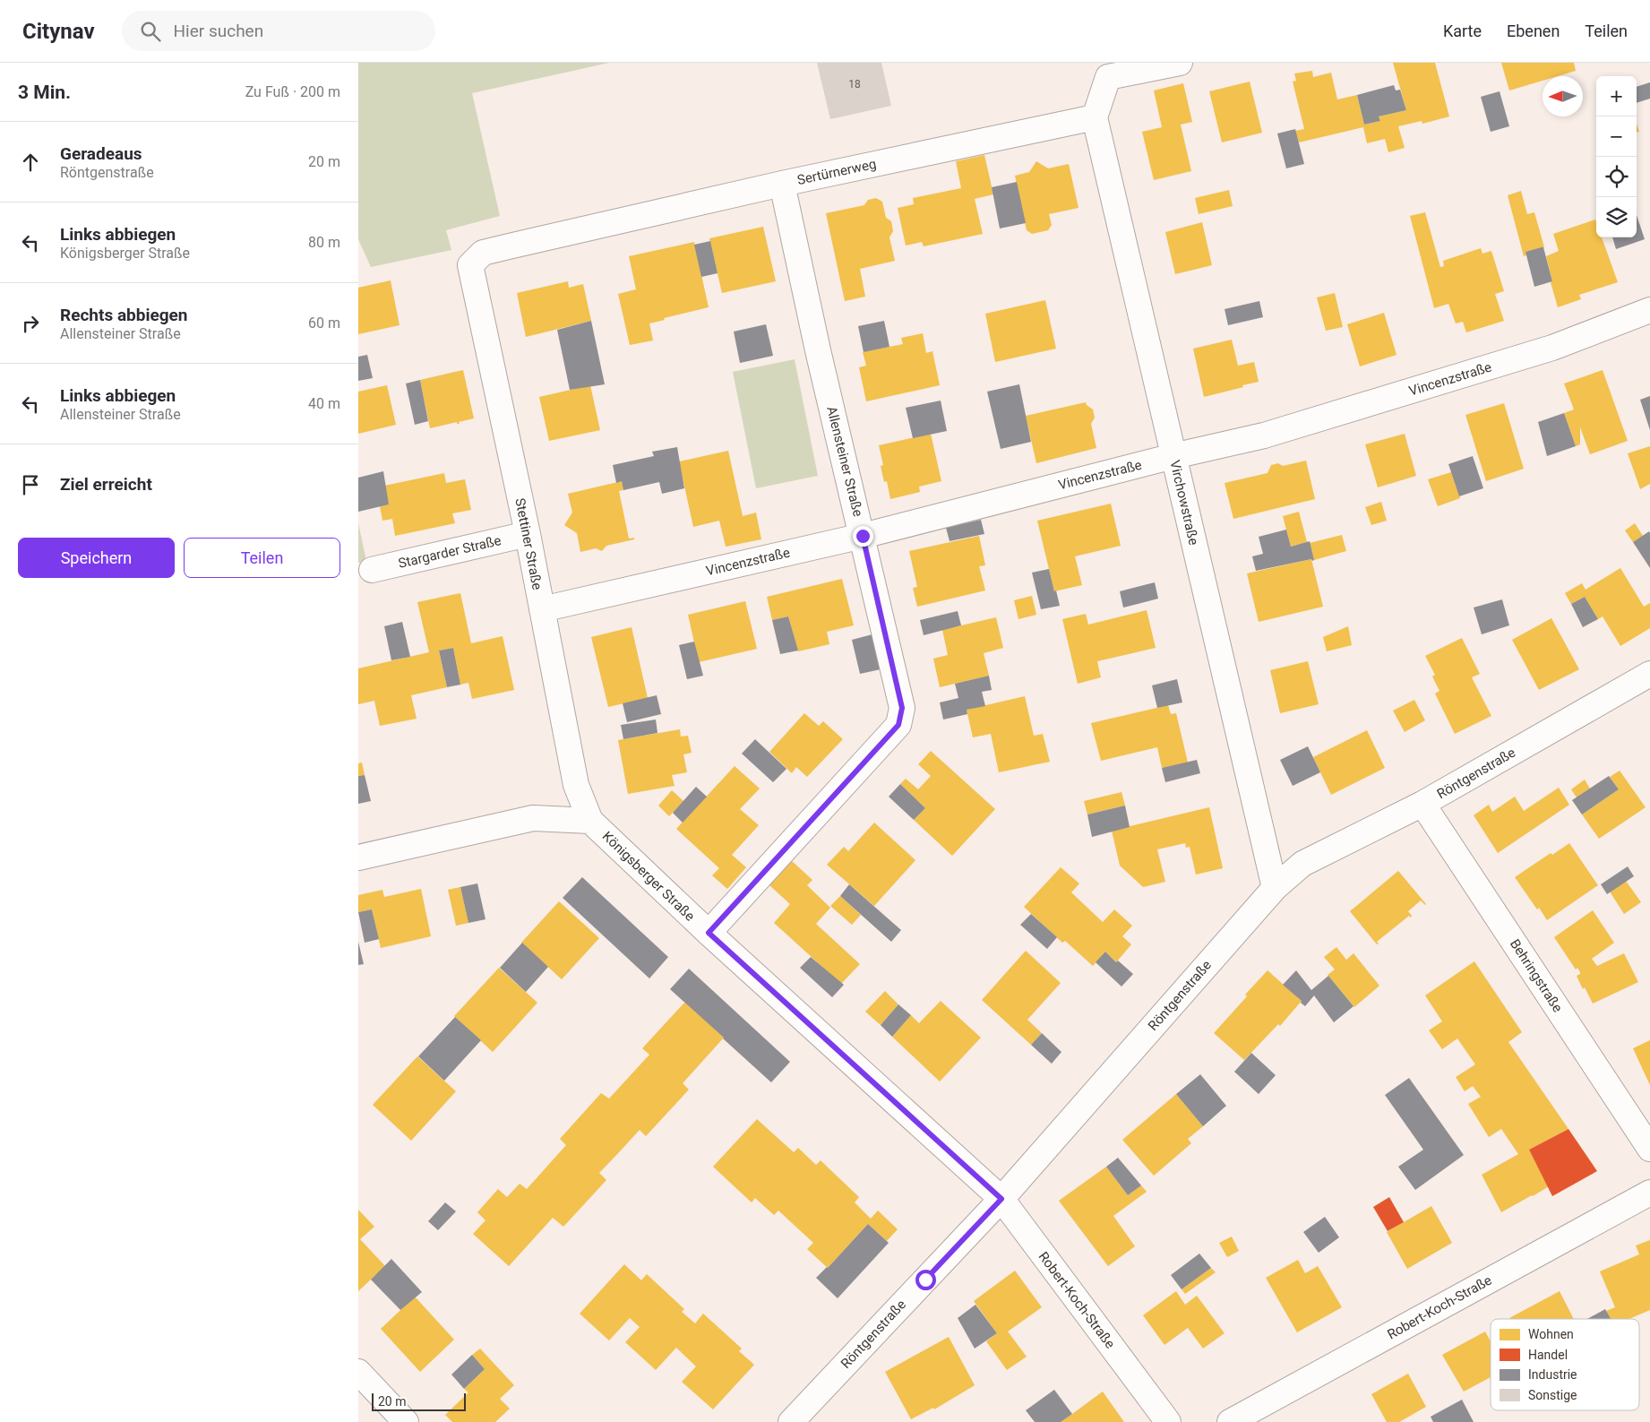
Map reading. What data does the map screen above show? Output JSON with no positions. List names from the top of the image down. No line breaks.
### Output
{"streets":{"street":["Sertürnerweg","Vincenzstraße","Allensteiner Straße","Virchowstraße","Stettiner Straße","Stargarder Straße","Röntgenstraße","Königsberger Straße","Behringstraße","Robert-Koch-Straße"]},"crossings":[["Sertürnerweg","Allensteiner Straße"],["Sertürnerweg","Virchowstraße"],["Sertürnerweg","Stettiner Straße"],["Vincenzstraße","Allensteiner Straße"],["Vincenzstraße","Virchowstraße"],["Vincenzstraße","Stettiner Straße"],["Allensteiner Straße","Königsberger Straße"],["Virchowstraße","Röntgenstraße"],["Stettiner Straße","Stargarder Straße"],["Stettiner Straße","Königsberger Straße"],["Röntgenstraße","Königsberger Straße"],["Röntgenstraße","Behringstraße"],["Röntgenstraße","Robert-Koch-Straße"],["Königsberger Straße","Robert-Koch-Straße"]],"house_numbers":["18"],"legend":["Wohnen","Handel","Industrie","Sonstige"],"scale_bar":"20 m","north":"left","page":{"header":"Citynav","search":"Hier suchen","nav":["Karte","Ebenen","Teilen"],"heading":["3 Min.","Zu Fuß · 200 m"],"map_buttons":["+","−"],"list":[["Geradeaus","Röntgenstraße","20 m"],["Links abbiegen","Königsberger Straße","80 m"],["Rechts abbiegen","Allensteiner Straße","60 m"],["Links abbiegen","Allensteiner Straße","40 m"],"Ziel erreicht"],"buttons":["Speichern","Teilen"],"scale":"20 m"}}
